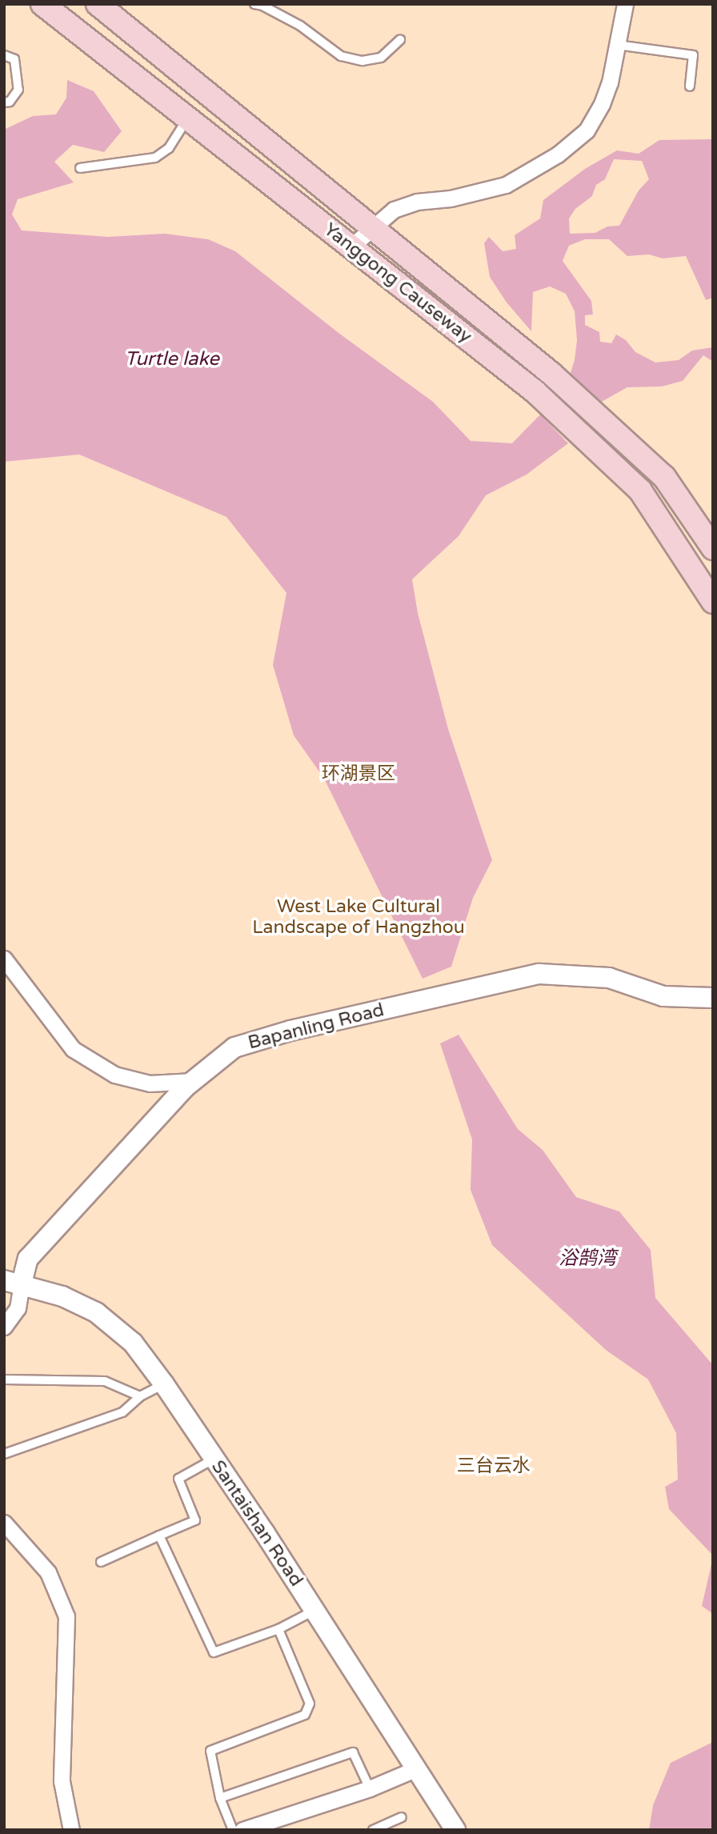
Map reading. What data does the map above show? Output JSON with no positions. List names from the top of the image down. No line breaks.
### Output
{"streets":{"main road":["Yanggong Causeway"],"street":["Bapanling Road","Santaishan Road"]},"crossings":[["Bapanling Road","Santaishan Road"]],"water":["Turtle lake","浴鹄湾"],"parks":["环湖景区","West Lake Cultural Landscape of Hangzhou","三台云水"]}
